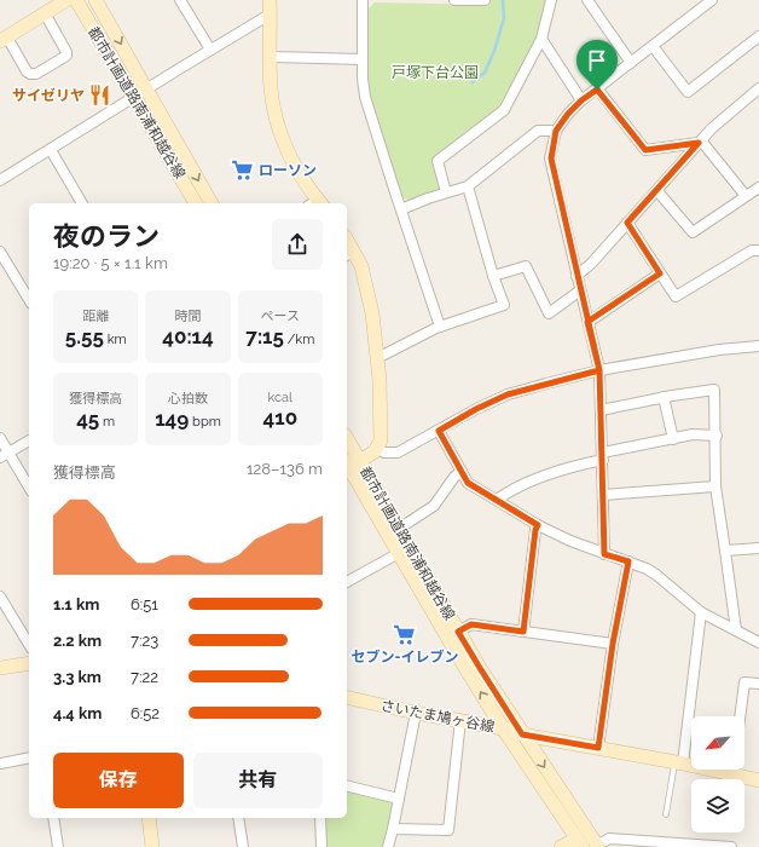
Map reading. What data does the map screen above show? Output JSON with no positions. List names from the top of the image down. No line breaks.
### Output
{"streets":{"street":["都市計画道路南浦和越谷線","さいたま鳩ヶ谷線"]},"crossings":[["都市計画道路南浦和越谷線","さいたま鳩ヶ谷線"]],"parks":["戸塚下台公園"],"places":{"restaurant":["サイゼリヤ"],"supermarket":["ローソン","セブン-イレブン"]},"north":"bottom left","page":{"heading":["夜のラン","19:20 · 5 × 1.1 km"],"stats":[["距離","5.55 km"],["時間","40:14"],["ペース","7:15 /km"],["獲得標高","45 m"],["心拍数","149 bpm"],["kcal","410"]],"chart":["獲得標高","128–136 m"],"list":[{"name":"1.1 km","note":"6:51"},{"name":"2.2 km","note":"7:23"},{"name":"3.3 km","note":"7:22"},{"name":"4.4 km","note":"6:52"}],"buttons":["保存","共有"]}}
